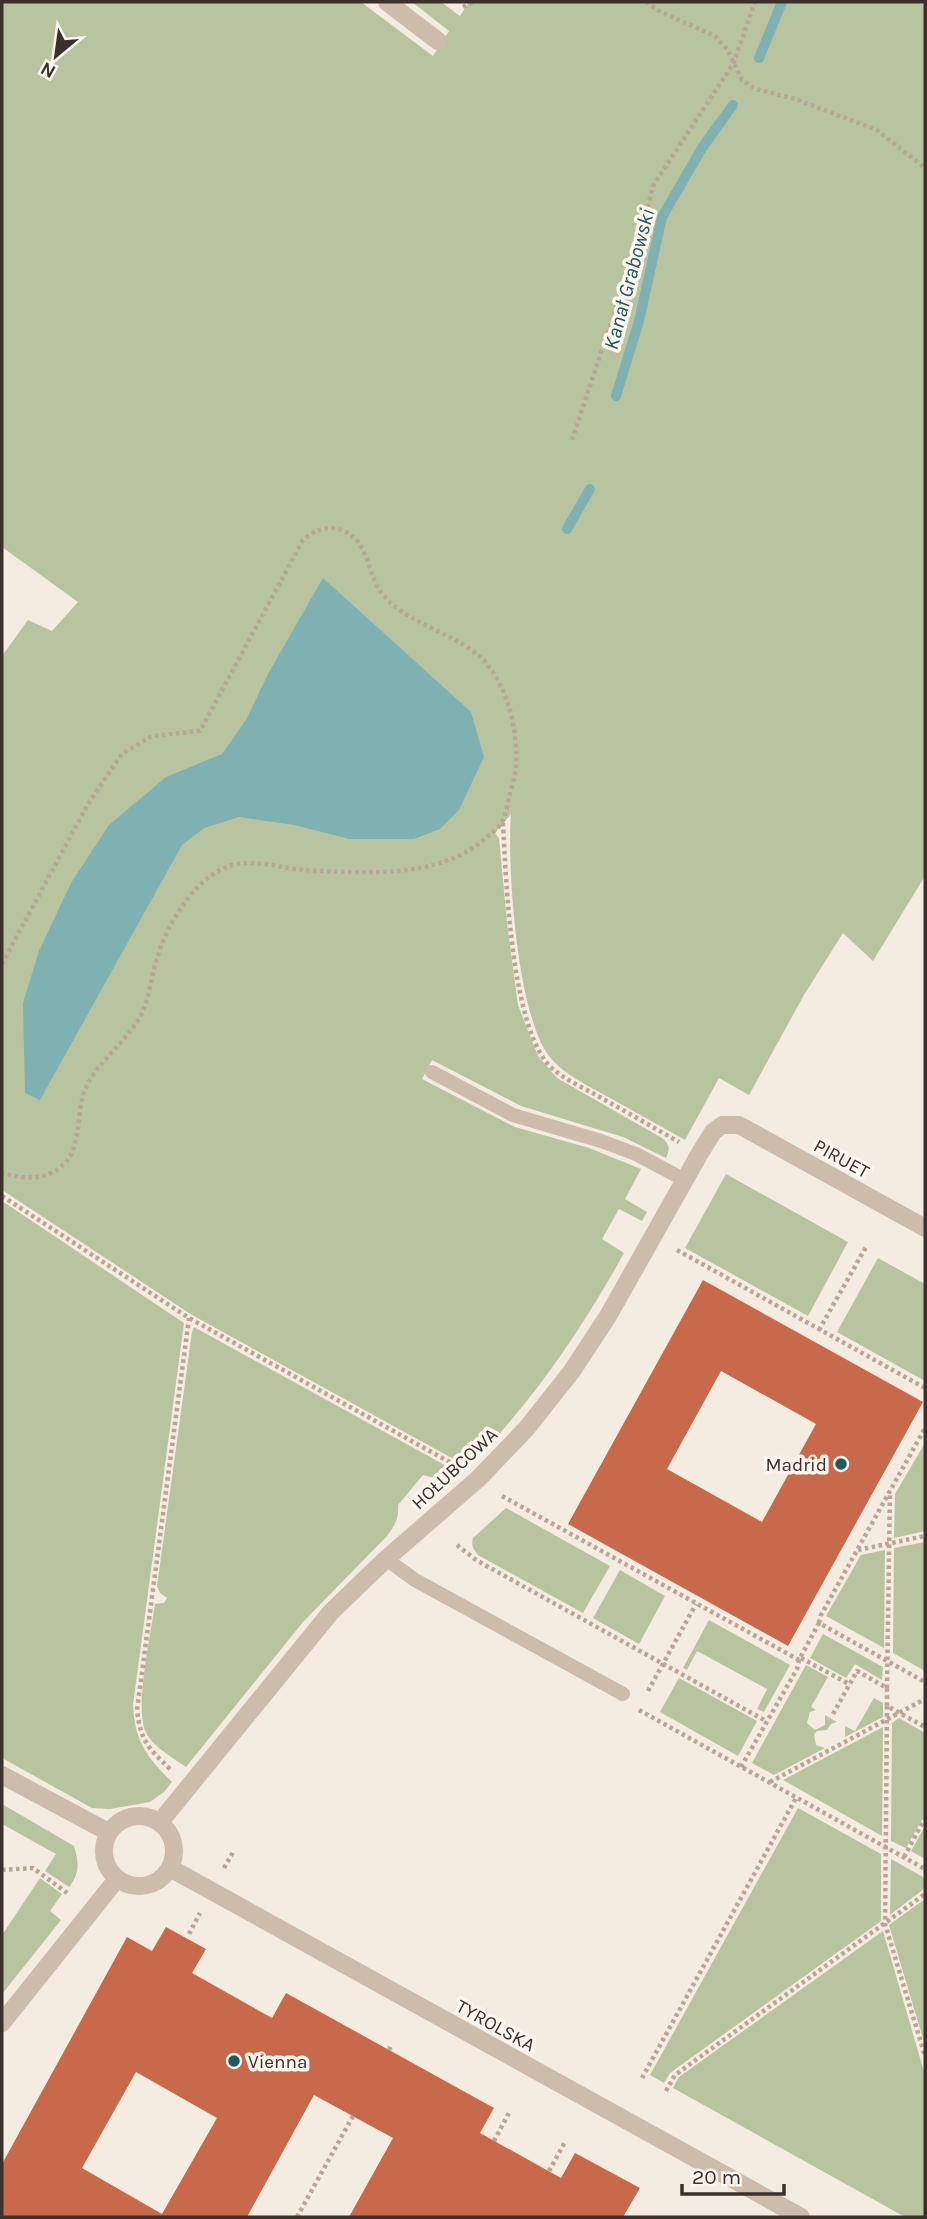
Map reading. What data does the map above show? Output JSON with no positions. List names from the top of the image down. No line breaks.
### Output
{"streets":{"street":["PIRUET","HOŁUBCOWA","TYROLSKA"]},"crossings":[["PIRUET","HOŁUBCOWA"],["HOŁUBCOWA","TYROLSKA"]],"water":["Kanał Grabowski"],"places":["Madrid","Vienna"],"scale_bar":"20 m","north":"bottom left"}
